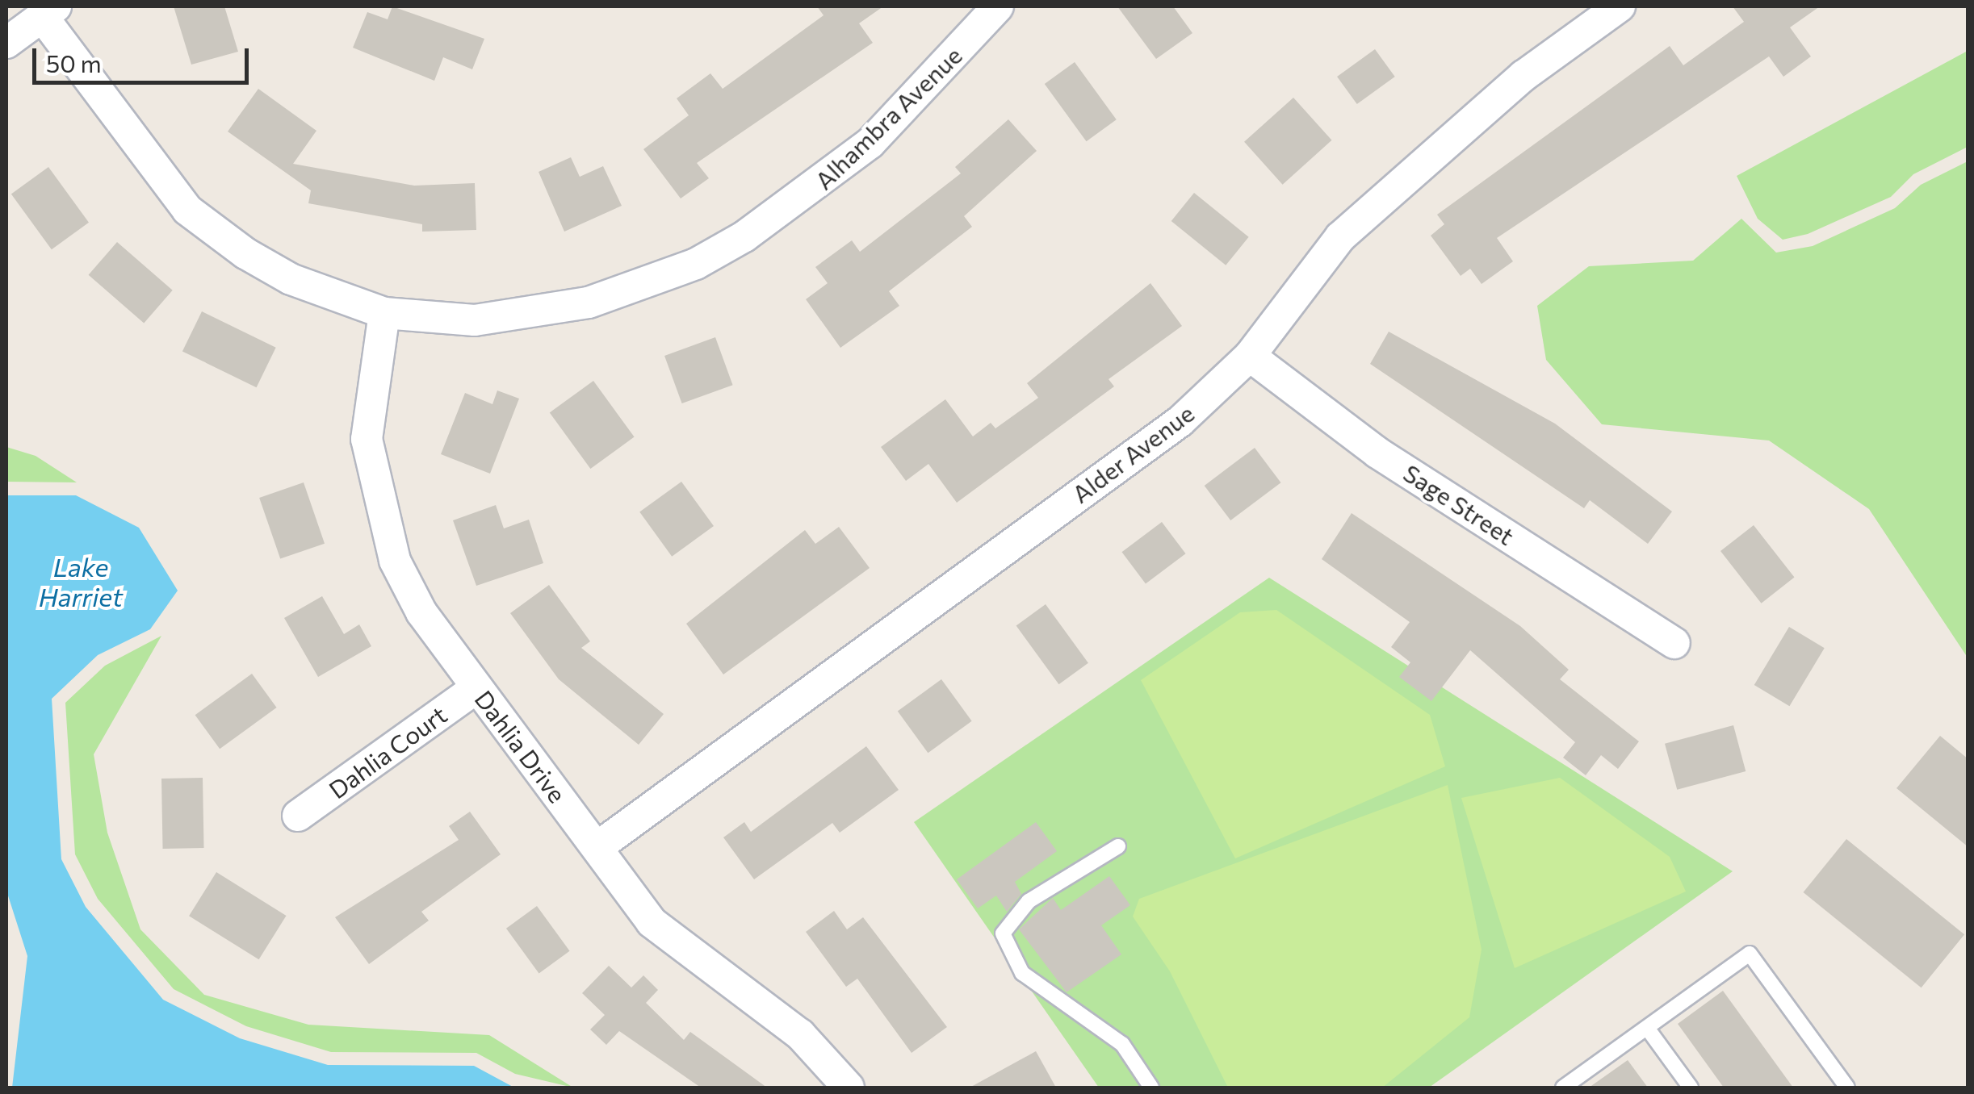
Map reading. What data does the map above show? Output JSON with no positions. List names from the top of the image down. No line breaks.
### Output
{"streets":{"street":["Alhambra Avenue","Alder Avenue","Sage Street","Dahlia Drive","Dahlia Court"]},"crossings":[["Alhambra Avenue","Dahlia Drive"],["Alder Avenue","Sage Street"],["Alder Avenue","Dahlia Drive"],["Dahlia Drive","Dahlia Court"]],"water":["Lake Harriet"],"scale_bar":"50 m"}
